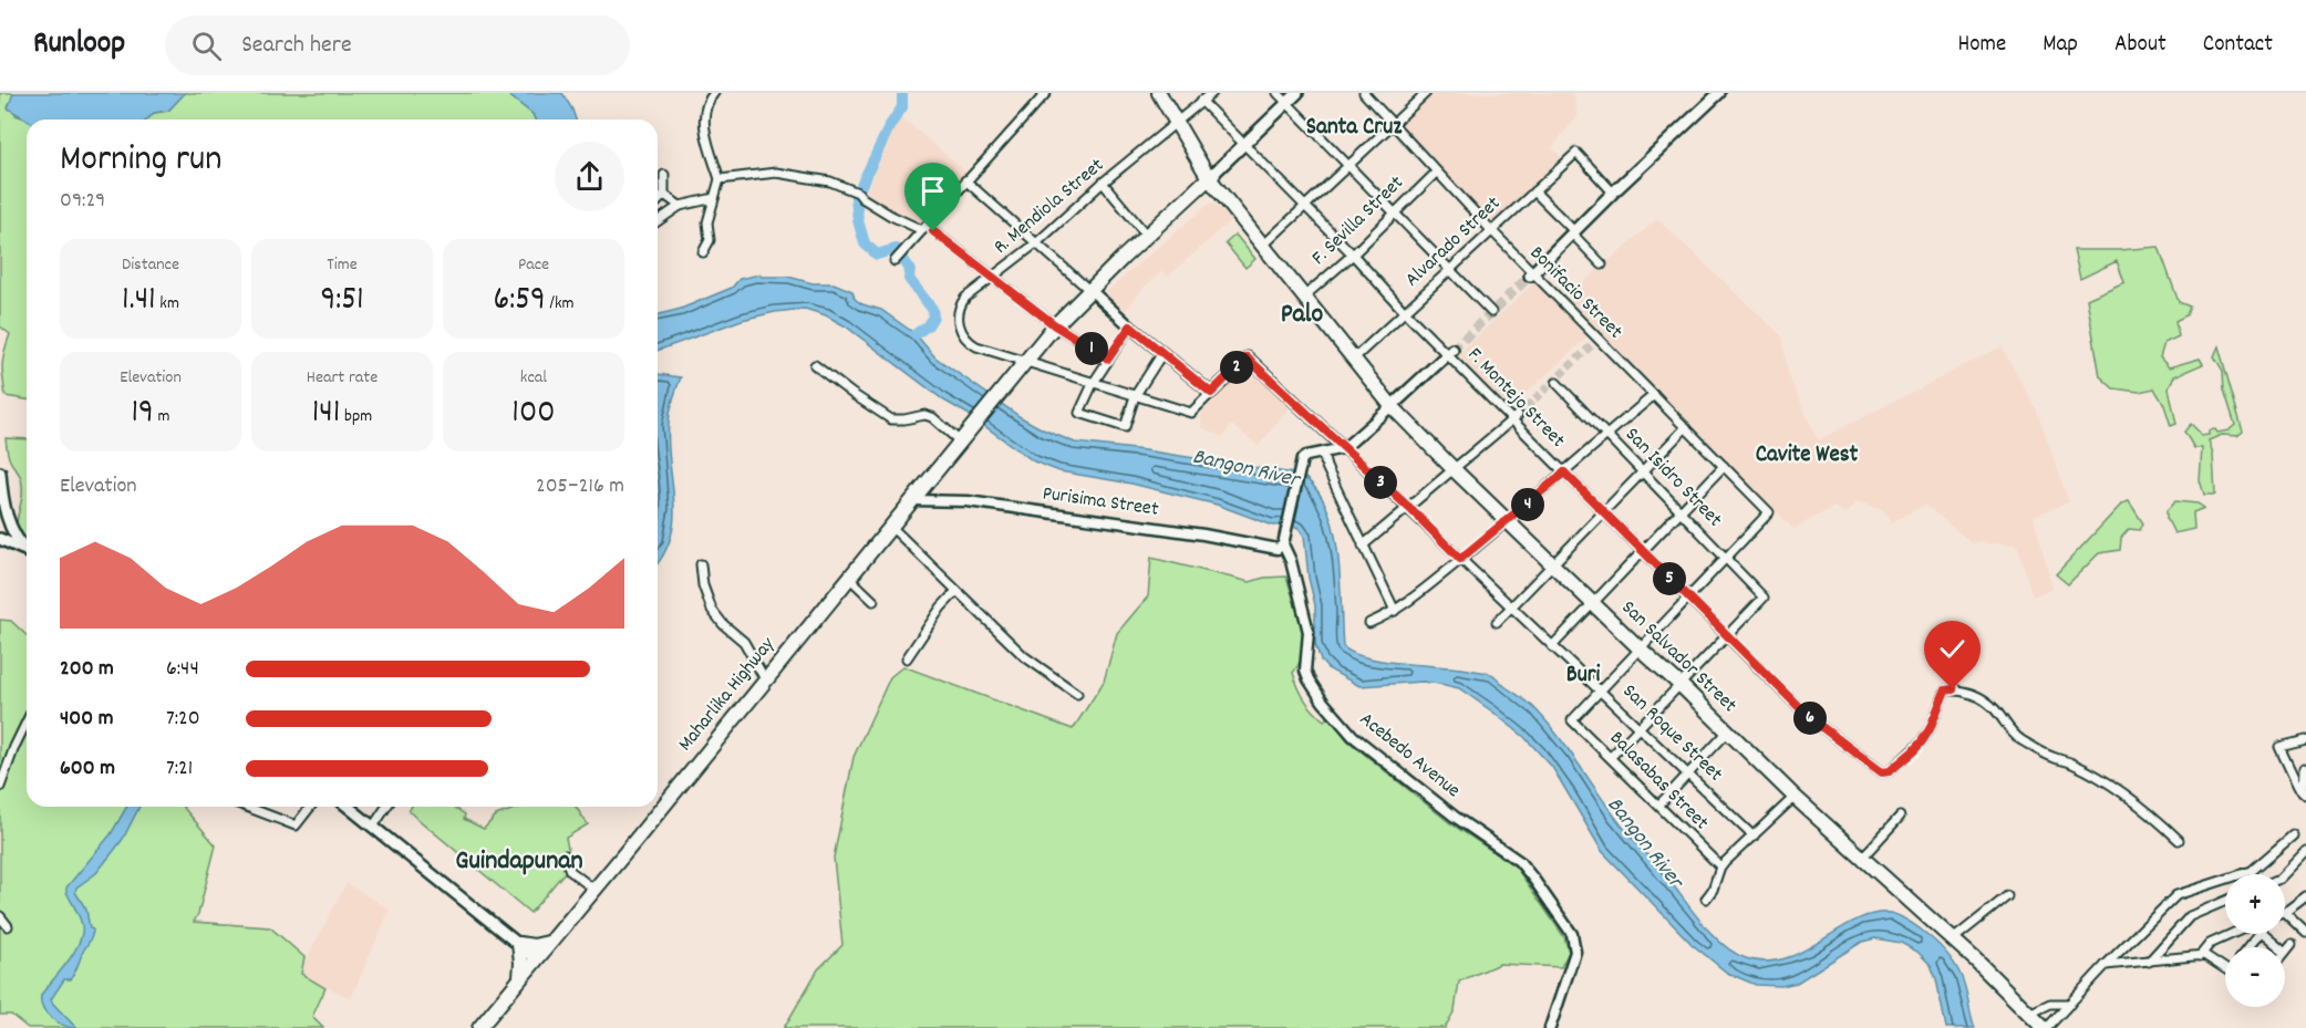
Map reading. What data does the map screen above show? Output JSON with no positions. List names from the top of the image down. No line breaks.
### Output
{"streets":{"highway":["San Salvador Street","Maharlika Highway"],"street":["R. Mendiola Street","F. Sevilla Street","Alvarado Street","Bonifacio Street","F. Montejo Street","San Isidro Street","Purisima Street","San Roque Street","Acebedo Avenue","Balasabas Street"]},"crossings":[["R. Mendiola Street","F. Montejo Street"],["R. Mendiola Street","San Salvador Street"],["R. Mendiola Street","Maharlika Highway"],["F. Sevilla Street","Bonifacio Street"],["F. Sevilla Street","F. Montejo Street"],["F. Sevilla Street","San Salvador Street"],["Alvarado Street","Bonifacio Street"],["Alvarado Street","F. Montejo Street"],["Alvarado Street","San Salvador Street"],["Bonifacio Street","San Isidro Street"],["F. Montejo Street","San Isidro Street"],["Purisima Street","Maharlika Highway"],["Purisima Street","Acebedo Avenue"],["San Roque Street","Balasabas Street"]],"districts":["Santa Cruz","Palo","Cavite West","Buri","Guindapunan"],"water":["Bangon River"],"page":{"header":"Runloop","search":"Search here","nav":["Home","Map","About","Contact"],"heading":["Morning run","09:29"],"stats":[["Distance","1.41 km"],["Time","9:51"],["Pace","6:59 /km"],["Elevation","19 m"],["Heart rate","141 bpm"],["kcal","100"]],"pins":["1","2","3","4","5","6"],"chart":["Elevation","205–216 m"],"list":[{"name":"200 m","note":"6:44"},{"name":"400 m","note":"7:20"},{"name":"600 m","note":"7:21"}],"map_buttons":["+","−"]}}
